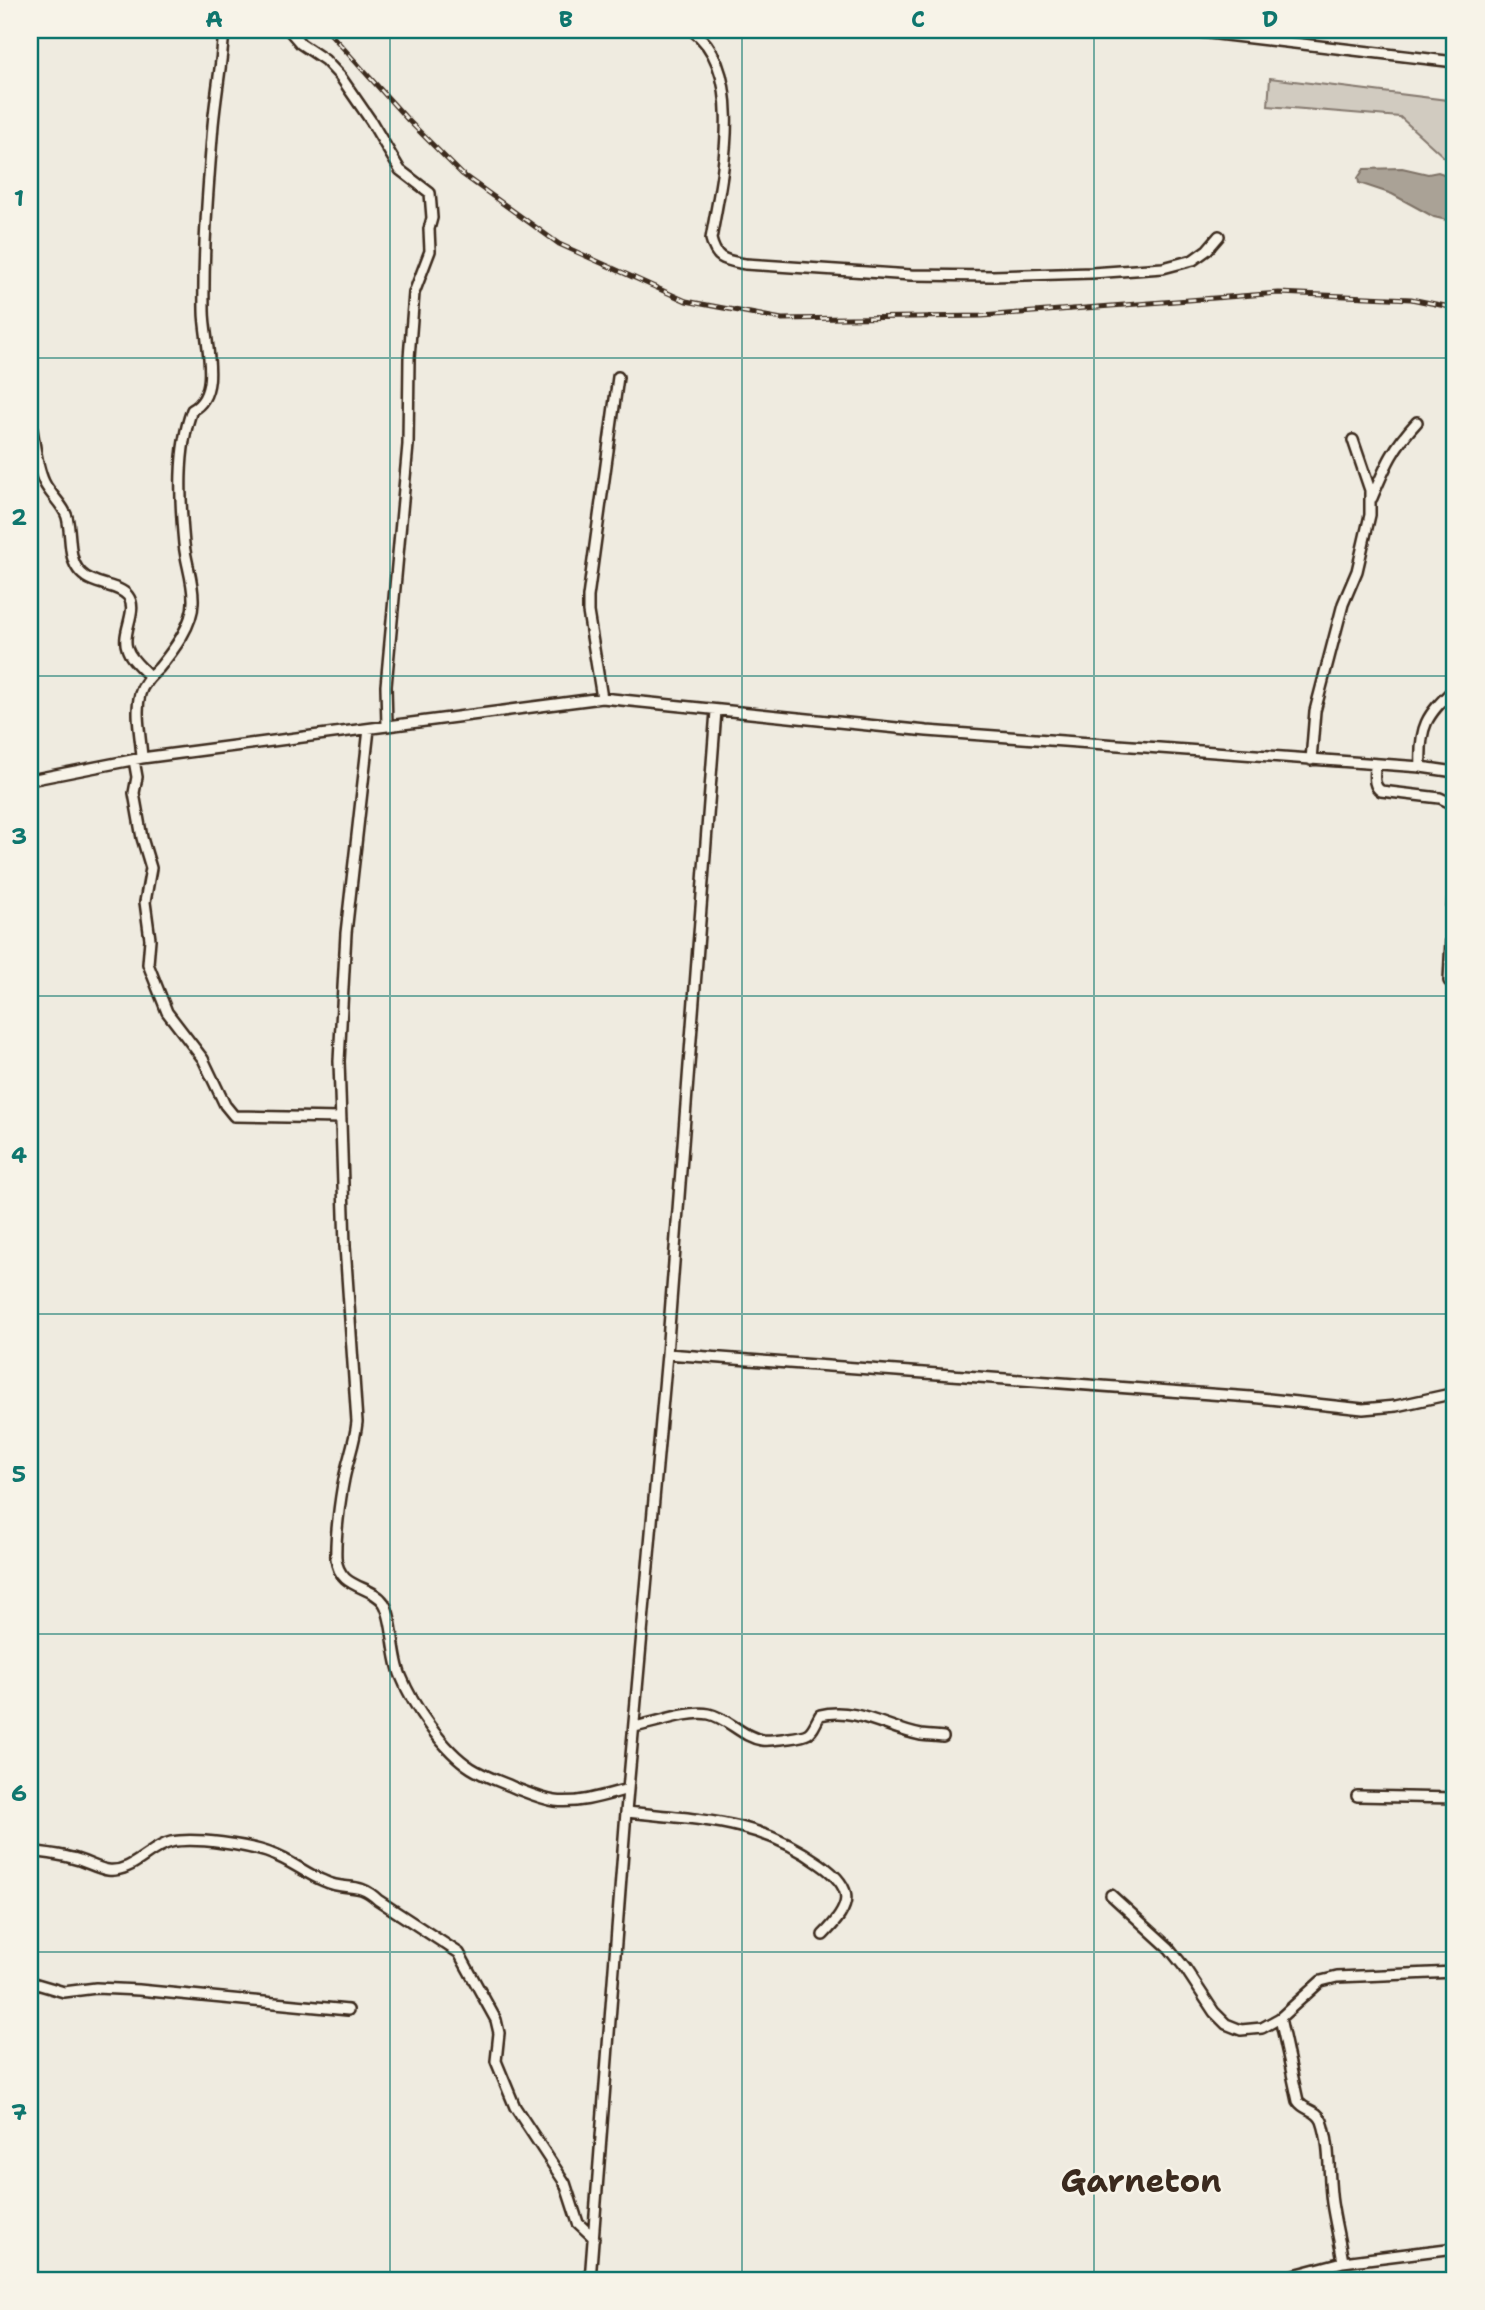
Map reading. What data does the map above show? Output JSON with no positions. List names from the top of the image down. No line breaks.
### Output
{"districts":["Garneton"],"grid":{"columns":["A","B","C","D"],"rows":["1","2","3","4","5","6","7"]}}
